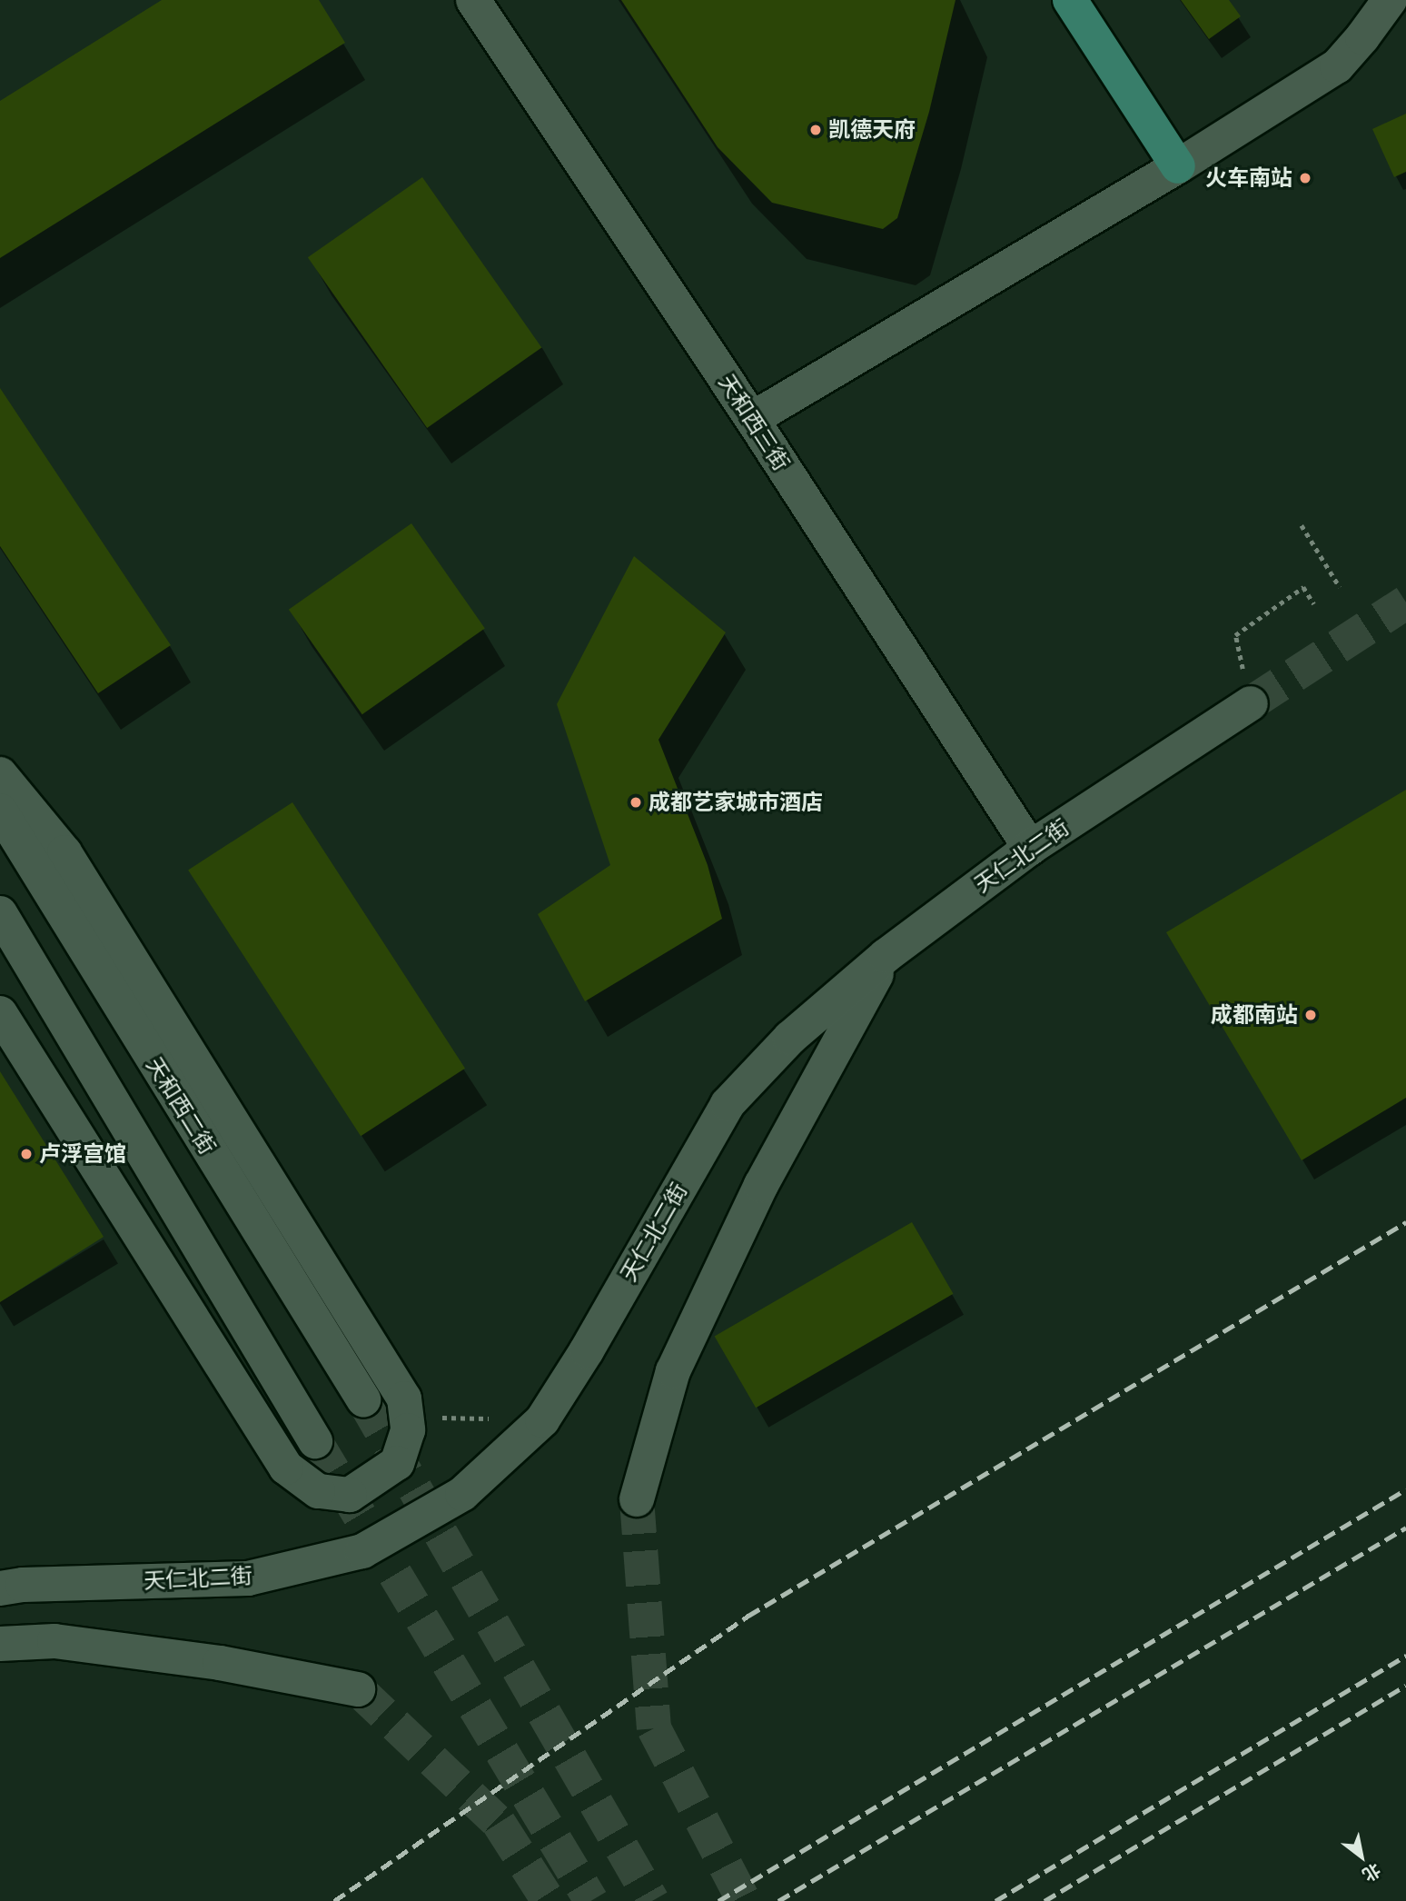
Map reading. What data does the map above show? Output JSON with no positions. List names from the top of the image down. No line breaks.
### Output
{"streets":{"street":["天和西三街","天仁北二街","天和西二街"]},"crossings":[["天和西三街","天仁北二街"]],"places":["凯德天府","火车南站","成都艺家城市酒店","成都南站","卢浮宫馆"],"north":"bottom right"}
